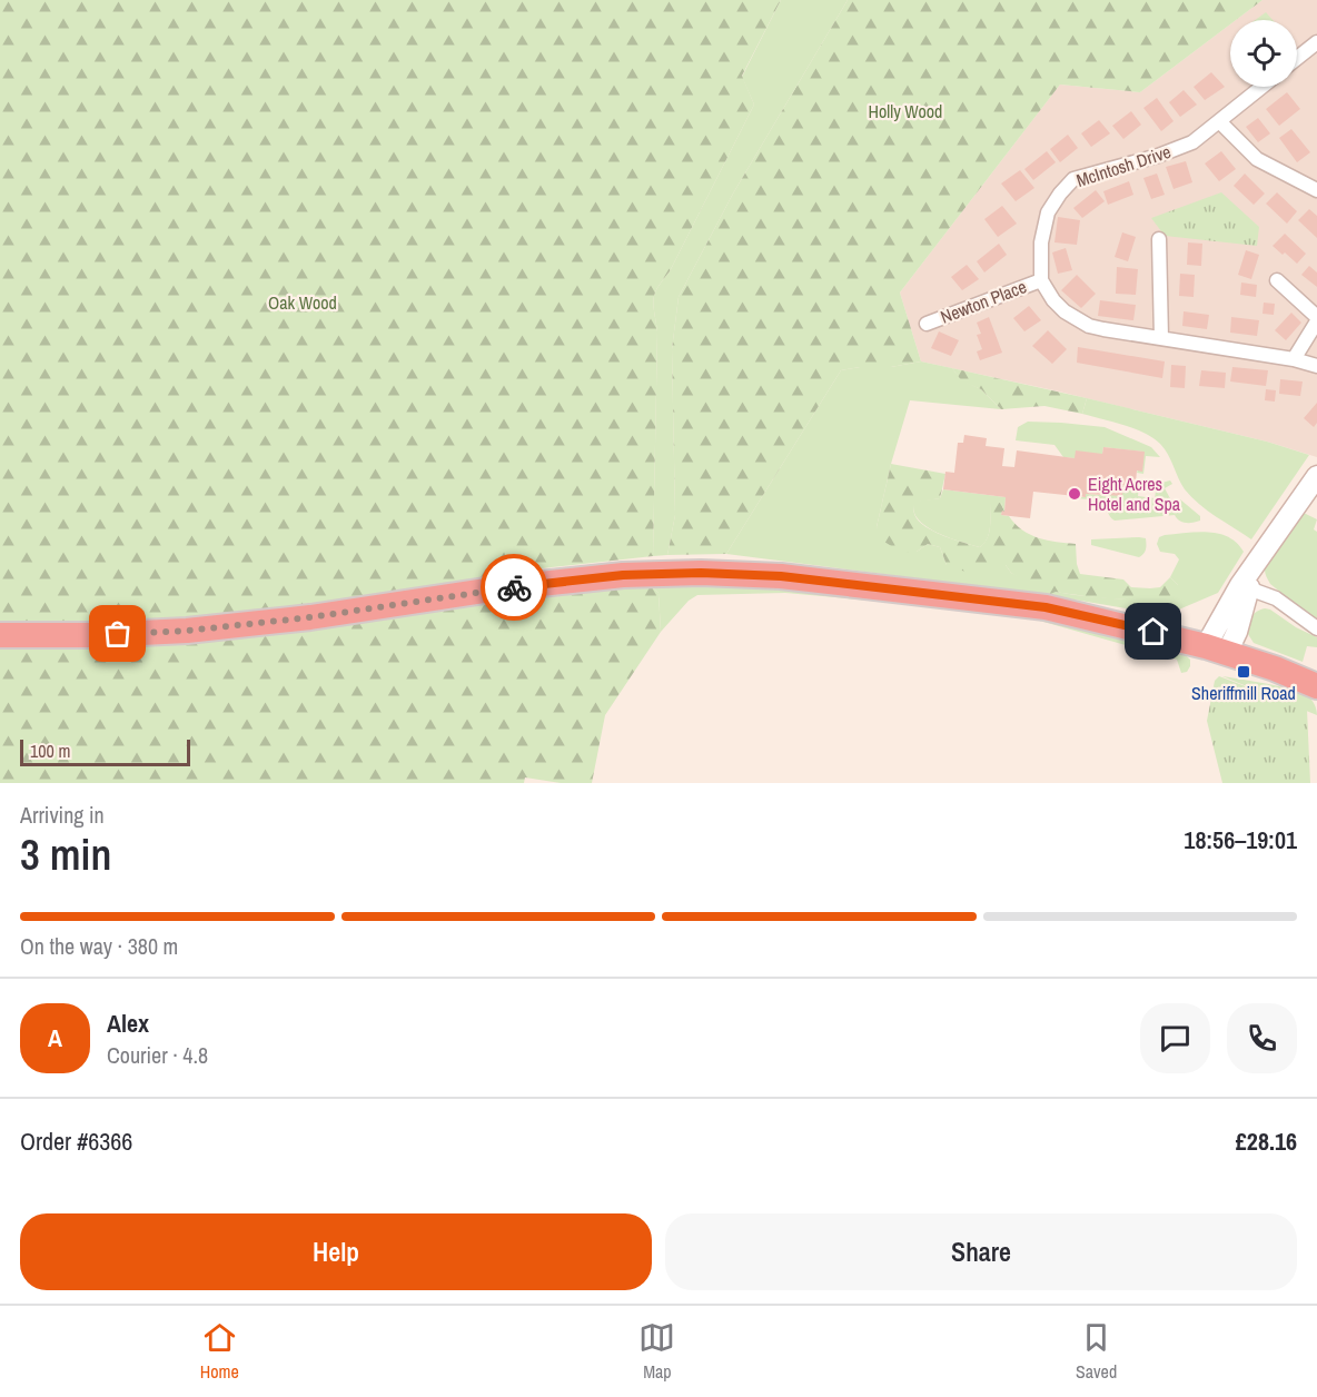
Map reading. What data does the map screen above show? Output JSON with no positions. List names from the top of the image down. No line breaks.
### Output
{"streets":{"street":["McIntosh Drive","Newton Place"]},"crossings":[["McIntosh Drive","Newton Place"]],"parks":["Holly Wood","Oak Wood"],"places":{"other":["Eight Acres Hotel and Spa"],"transit":["Sheriffmill Road"]},"scale_bar":"100 m","page":{"scale":"100 m","heading":["3 min","Arriving in","18:56–19:01"],"panel":["Alex","Courier · 4.8","Order #6366","£28.16"],"bar":"On the way · 380 m","round":"A","buttons":["Help","Share"],"tabs":["Home","Map","Saved"]}}
